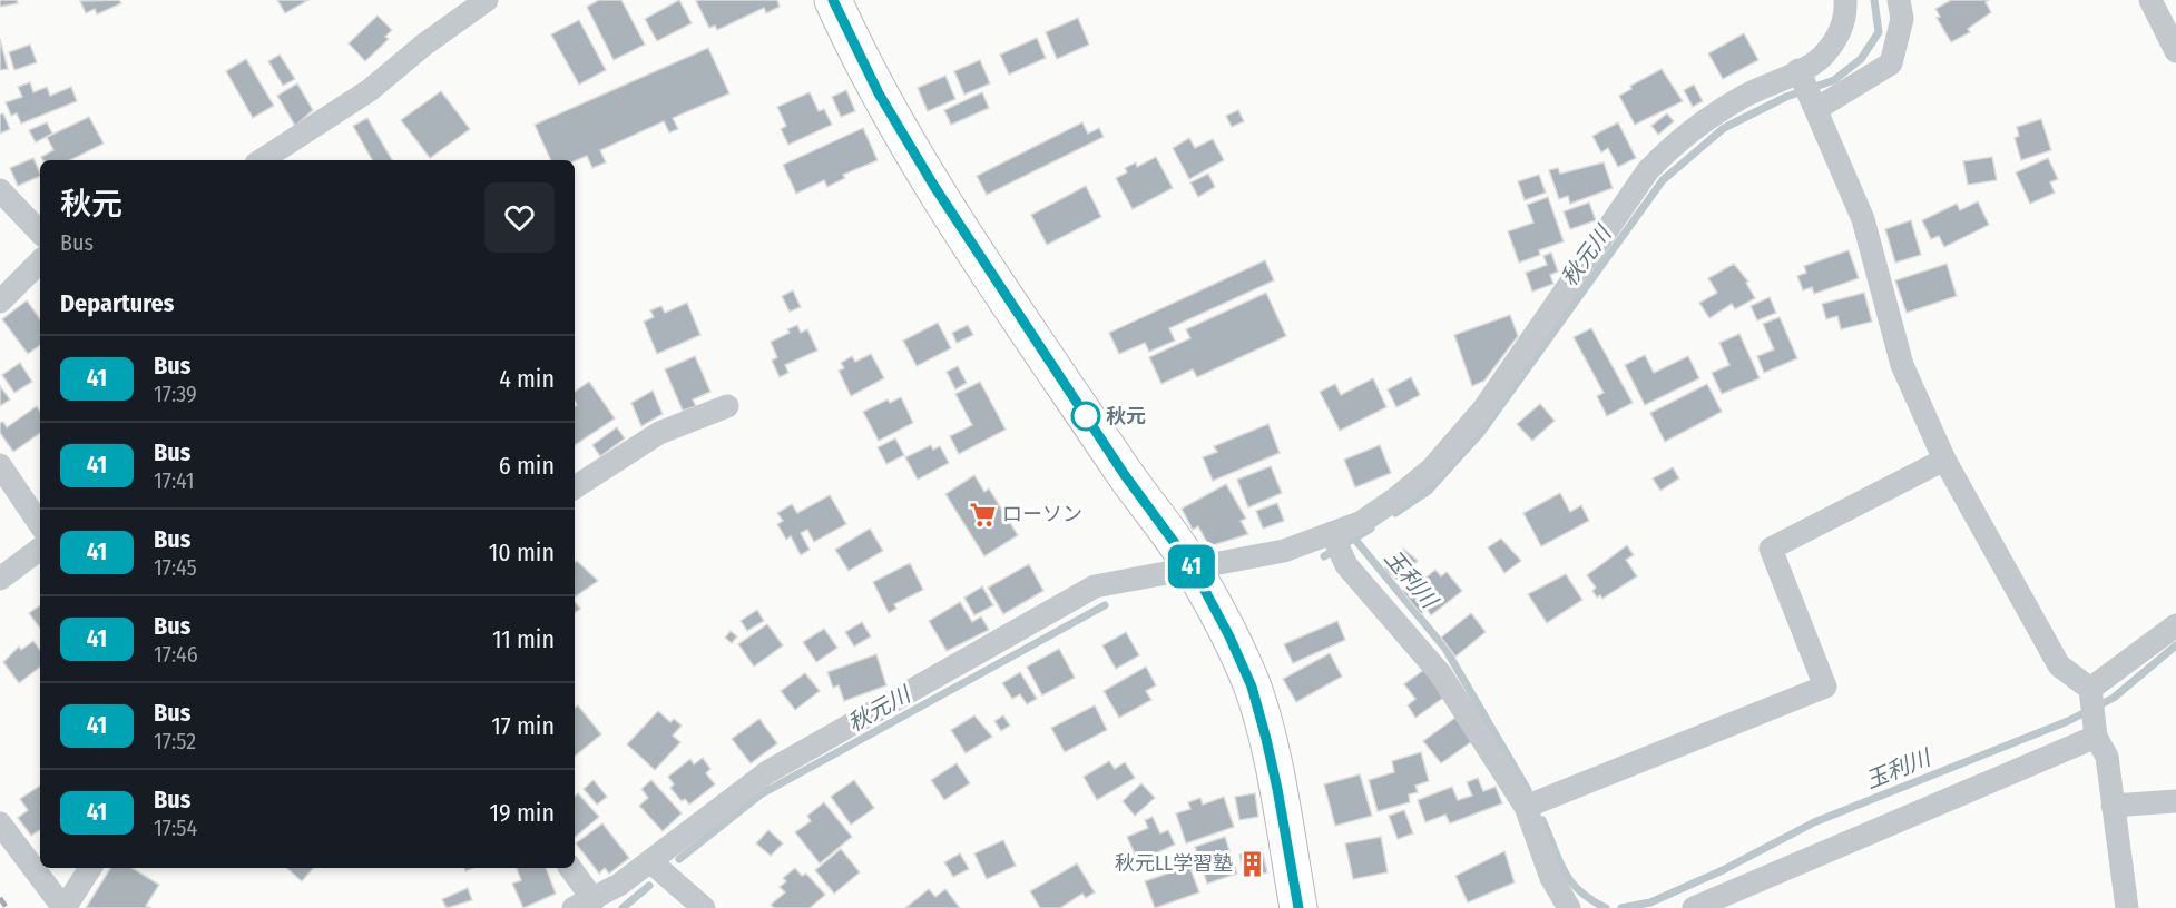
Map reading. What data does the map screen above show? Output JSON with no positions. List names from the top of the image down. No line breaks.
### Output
{"water":["秋元川","玉利川"],"places":{"other":["秋元"],"supermarket":["ローソン"],"building":["秋元LL学習塾"]},"lines":["bus line 41"],"page":{"on_map":"41","heading":[["秋元","Bus"],"Departures"],"list":[{"mark":"41","name":"Bus","note":"17:39","value":"4 min"},{"mark":"41","name":"Bus","note":"17:41","value":"6 min"},{"mark":"41","name":"Bus","note":"17:45","value":"10 min"},{"mark":"41","name":"Bus","note":"17:46","value":"11 min"},{"mark":"41","name":"Bus","note":"17:52","value":"17 min"},{"mark":"41","name":"Bus","note":"17:54","value":"19 min"}]}}
